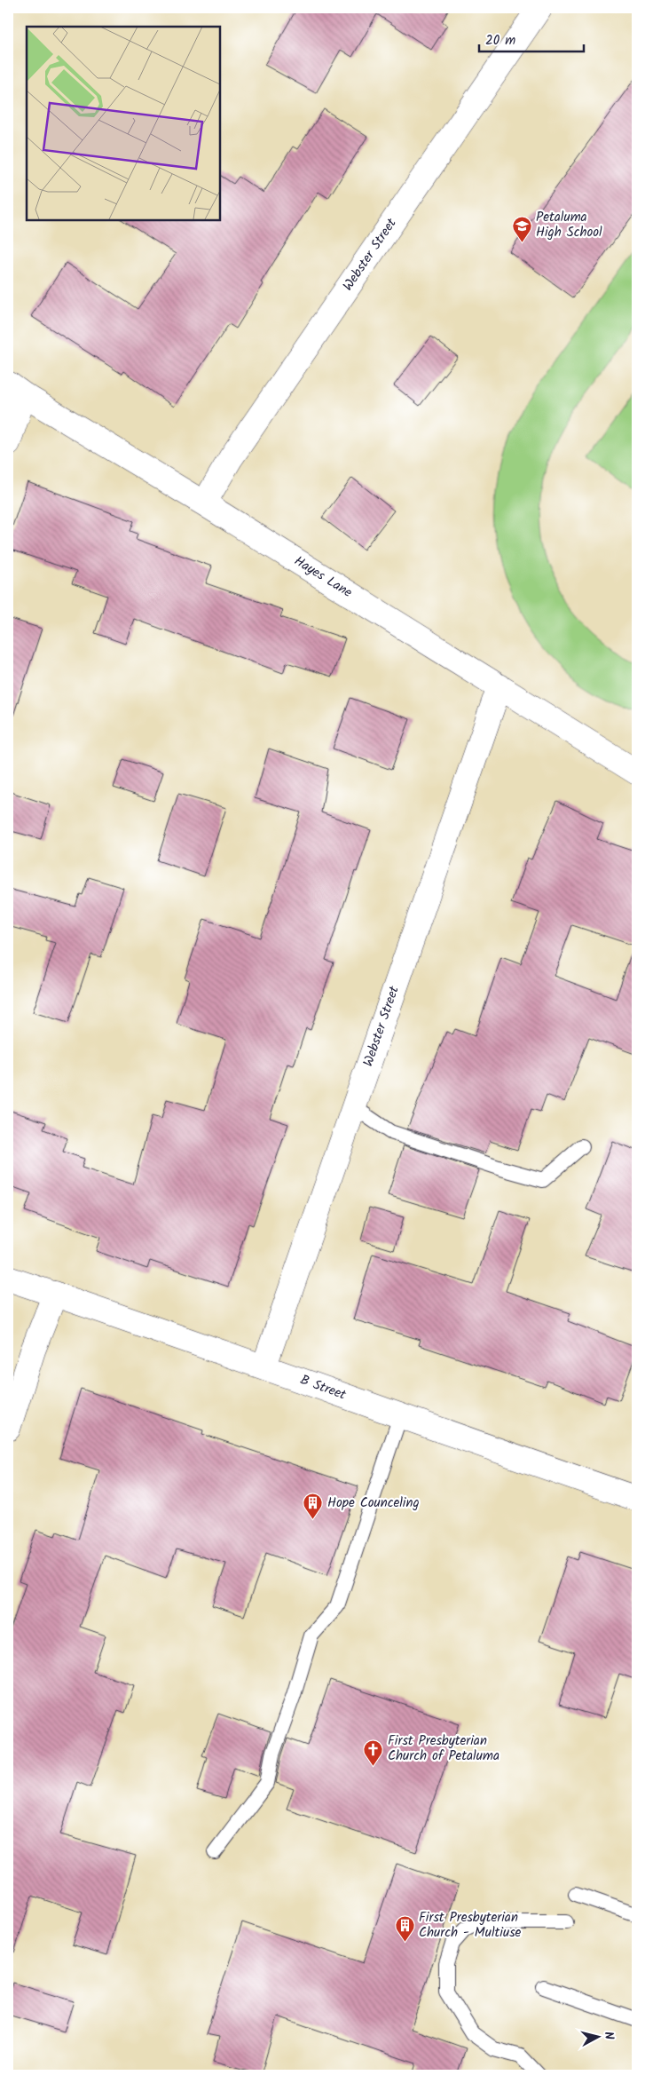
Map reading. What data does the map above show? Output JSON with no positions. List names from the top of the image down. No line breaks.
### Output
{"streets":{"street":["Webster Street","Hayes Lane","B Street"]},"crossings":[["Webster Street","Hayes Lane"],["Webster Street","B Street"]],"places":{"school or university":["Petaluma High School"],"building":["Hope Counceling","First Presbyterian Church - Multiuse"],"church":["First Presbyterian Church of Petaluma"]},"scale_bar":"20 m","north":"right"}
